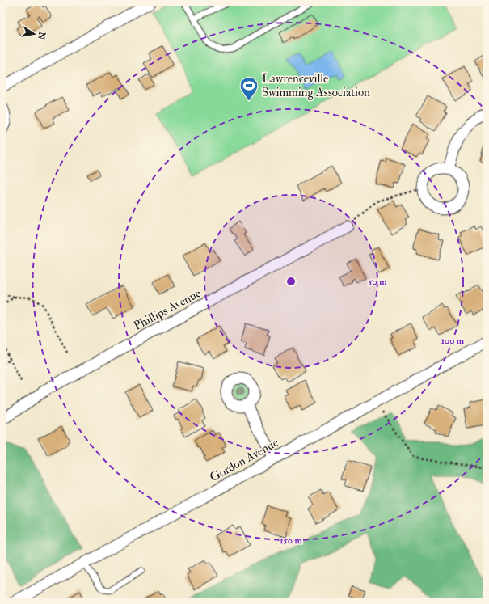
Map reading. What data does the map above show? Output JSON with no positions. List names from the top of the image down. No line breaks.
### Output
{"streets":{"street":["Phillips Avenue","Gordon Avenue"]},"places":{"sports":["Lawrenceville Swimming Association"]},"north":"right","rings":["50 m","100 m","150 m"]}
